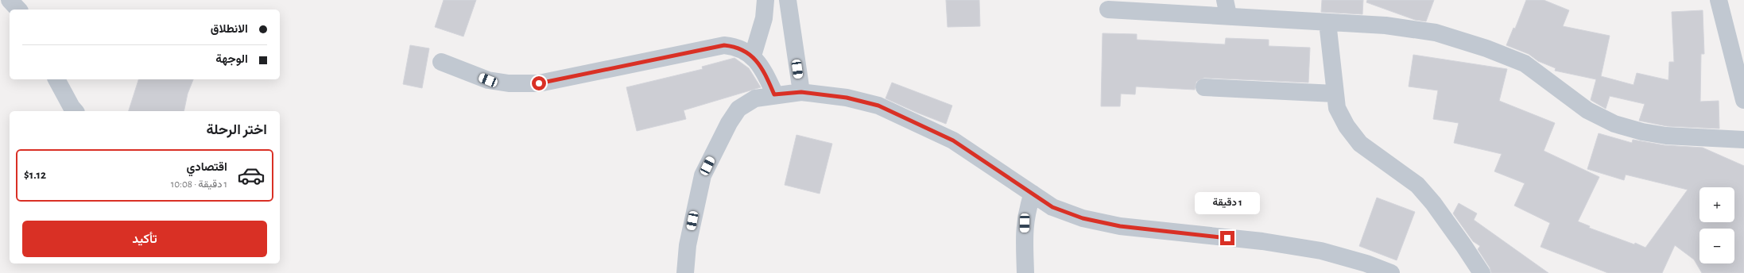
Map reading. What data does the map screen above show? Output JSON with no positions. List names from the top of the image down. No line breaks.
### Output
{"page":{"banner":["الانطلاق","الوجهة"],"heading":"اختر الرحلة","list":[{"name":"اقتصادي","note":"1 دقيقة · 10:08","value":"$1.12"}],"map_buttons":["+","−"],"bubble":"1 دقيقة","buttons":"تأكيد"}}
